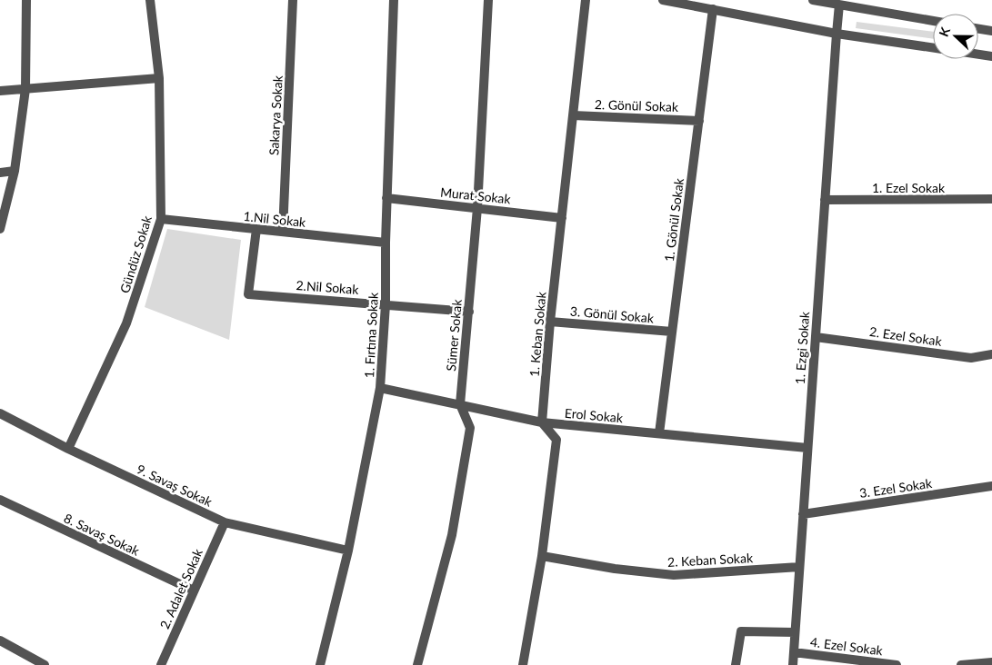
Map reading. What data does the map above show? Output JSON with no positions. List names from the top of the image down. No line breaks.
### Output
{"streets":{"street":["2. Gönül Sokak","Sakarya Sokak","1. Ezel Sokak","Murat Sokak","1.Nil Sokak","1. Gönül Sokak","Gündüz Sokak","2.Nil Sokak","3. Gönül Sokak","1. Keban Sokak","1. Fırtına Sokak","Sümer Sokak","2. Ezel Sokak","1. Ezgi Sokak","Erol Sokak","9. Savaş Sokak","3. Ezel Sokak","8. Savaş Sokak","2. Keban Sokak","2. Adalet Sokak","4. Ezel Sokak"]},"crossings":[["2. Gönül Sokak","1. Gönül Sokak"],["2. Gönül Sokak","1. Keban Sokak"],["Sakarya Sokak","1.Nil Sokak"],["1. Ezel Sokak","1. Ezgi Sokak"],["Murat Sokak","1. Keban Sokak"],["Murat Sokak","1. Fırtına Sokak"],["Murat Sokak","Sümer Sokak"],["1.Nil Sokak","Gündüz Sokak"],["1.Nil Sokak","2.Nil Sokak"],["1.Nil Sokak","1. Fırtına Sokak"],["1. Gönül Sokak","3. Gönül Sokak"],["1. Gönül Sokak","Erol Sokak"],["Gündüz Sokak","9. Savaş Sokak"],["2.Nil Sokak","1. Fırtına Sokak"],["2.Nil Sokak","Sümer Sokak"],["3. Gönül Sokak","1. Keban Sokak"],["1. Keban Sokak","Erol Sokak"],["1. Fırtına Sokak","Erol Sokak"],["1. Fırtına Sokak","9. Savaş Sokak"],["Sümer Sokak","Erol Sokak"],["2. Ezel Sokak","1. Ezgi Sokak"],["1. Ezgi Sokak","Erol Sokak"],["1. Ezgi Sokak","3. Ezel Sokak"],["1. Ezgi Sokak","2. Keban Sokak"],["1. Ezgi Sokak","4. Ezel Sokak"],["9. Savaş Sokak","2. Adalet Sokak"],["8. Savaş Sokak","2. Adalet Sokak"]],"north":"left"}
